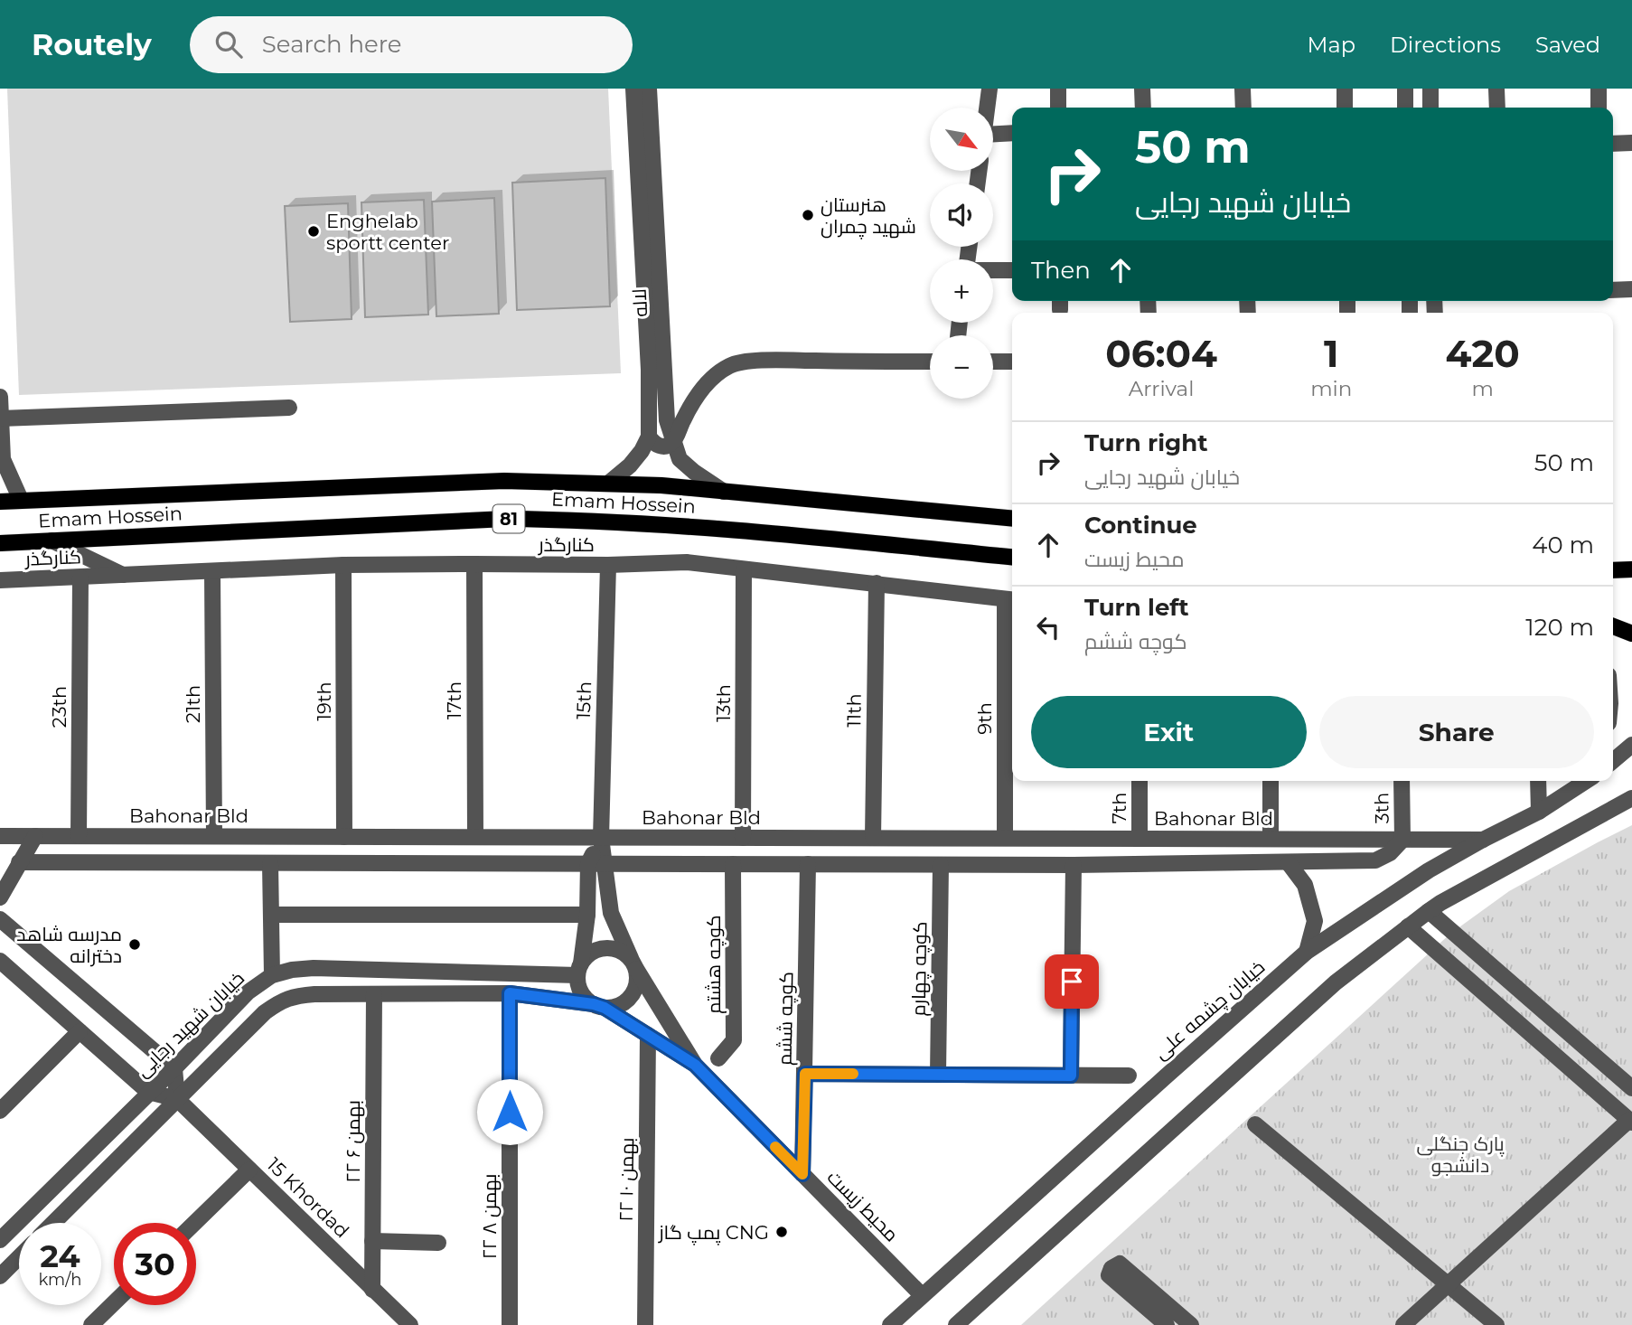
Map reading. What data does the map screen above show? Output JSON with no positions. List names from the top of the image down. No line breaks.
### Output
{"streets":{"main road":["Emam Hossein","81"],"street":["لاله","کنارگذر","17th","15th","19th","13th","21th","23th","11th","9th","7th","3th","Bahonar Bld","کوچه هشتم","کوچه چهارم","خیابان چشمه علی","کوچه ششم","خیابان شهید رجایی","۲۲ بهمن ۶","۲۲ بهمن ۱۰","15 Khordad","محیط زیست","۲۲ بهمن ۸"]},"crossings":[["لاله","Emam Hossein"],["کنارگذر","17th"],["کنارگذر","15th"],["کنارگذر","19th"],["کنارگذر","13th"],["کنارگذر","21th"],["کنارگذر","23th"],["کنارگذر","11th"],["کنارگذر","9th"],["17th","Bahonar Bld"],["15th","Bahonar Bld"],["19th","Bahonar Bld"],["13th","Bahonar Bld"],["21th","Bahonar Bld"],["23th","Bahonar Bld"],["11th","Bahonar Bld"],["9th","Bahonar Bld"],["7th","Bahonar Bld"],["3th","Bahonar Bld"],["Bahonar Bld","خیابان چشمه علی"],["خیابان چشمه علی","محیط زیست"],["کوچه ششم","محیط زیست"],["خیابان شهید رجایی","محیط زیست"],["۲۲ بهمن ۶","15 Khordad"],["۲۲ بهمن ۱۰","محیط زیست"]],"parks":["پارک جنگلی دانشجو"],"places":["هنرستان شهید چمران","Enghelab sportt center","مدرسه شاهد دخترانه","پمپ گاز CNG"],"north":"bottom right","page":{"header":"Routely","search":"Search here","nav":["Map","Directions","Saved"],"map_buttons":["+","−"],"turn":["50 m","خیابان شهید رجایی"],"then":"Then","eta":["06:04","Arrival","1","min","420","m"],"list":[{"name":"Turn right","note":"خیابان شهید رجایی","value":"50 m"},{"name":"Continue","note":"محیط زیست","value":"40 m"},{"name":"Turn left","note":"کوچه ششم","value":"120 m"}],"buttons":["Exit","Share"],"speed":"24 km/h","limit":"30"}}
